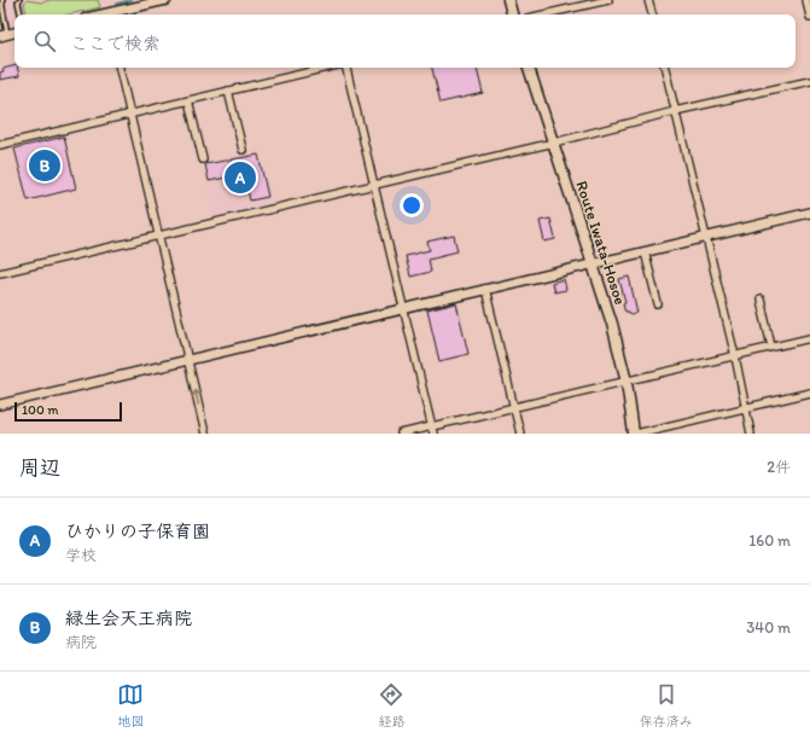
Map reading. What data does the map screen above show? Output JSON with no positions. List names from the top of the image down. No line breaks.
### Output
{"streets":{"main road":["Route Iwata-Hosoe"]},"scale_bar":"100 m","page":{"search":"ここで検索","pins":["B","A"],"scale":"100 m","heading":["周辺","2件"],"list":[{"mark":"A","name":"ひかりの子保育園","note":"学校","value":"160 m"},{"mark":"B","name":"緑生会天王病院","note":"病院","value":"340 m"}],"nav":["地図","経路","保存済み"]}}
